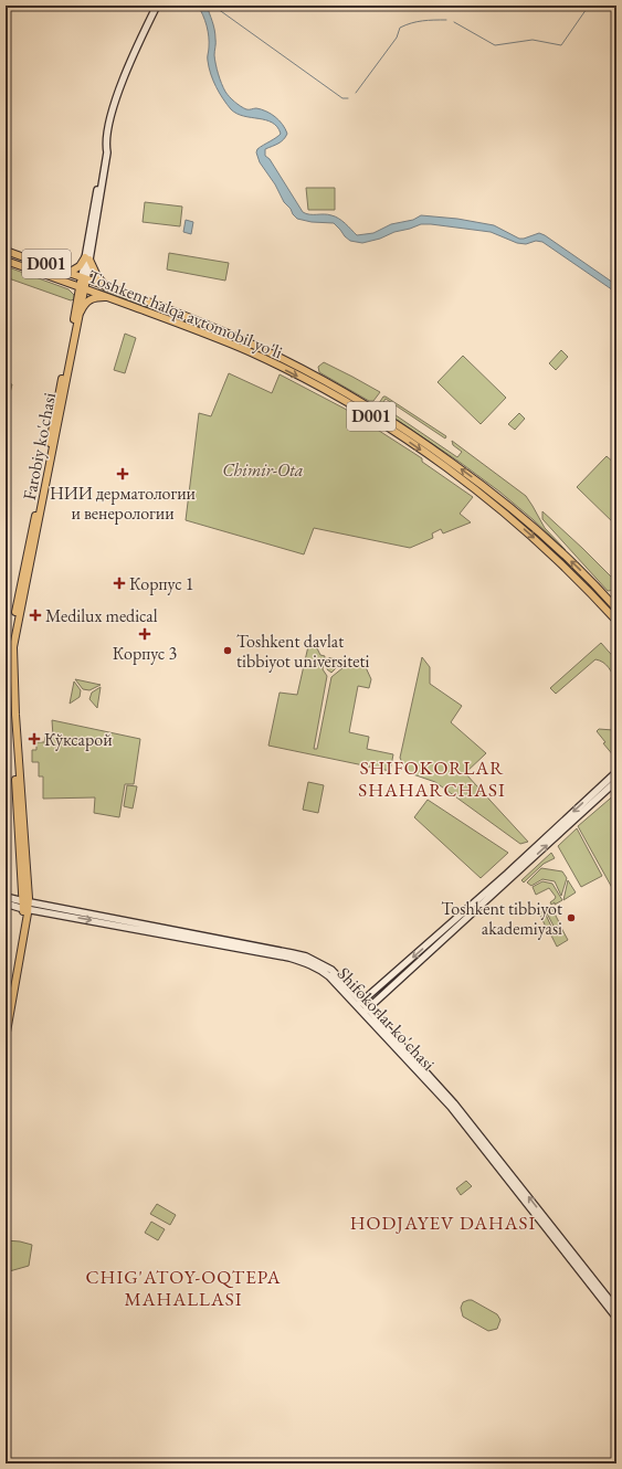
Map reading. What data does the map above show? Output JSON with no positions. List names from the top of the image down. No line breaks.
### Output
{"streets":{"main road":["D001","Toshkent halqa avtomobil yo'li","Farobiy ko'chasi","Shifokorlar ko'chasi"]},"crossings":[["Toshkent halqa avtomobil yo'li","Farobiy ko'chasi"],["Farobiy ko'chasi","Shifokorlar ko'chasi"]],"districts":["SHIFOKORLAR SHAHARCHASI","HODJAYEV DAHASI","CHIG'ATOY-OQTEPA MAHALLASI"],"parks":["Chimir-Ota"],"places":{"health":["НИИ дерматологии и венерологии","Корпус 1","Medilux medical","Корпус 3","Кўксарой"],"other":["Toshkent davlat tibbiyot universiteti","Toshkent tibbiyot akademiyasi"]}}
